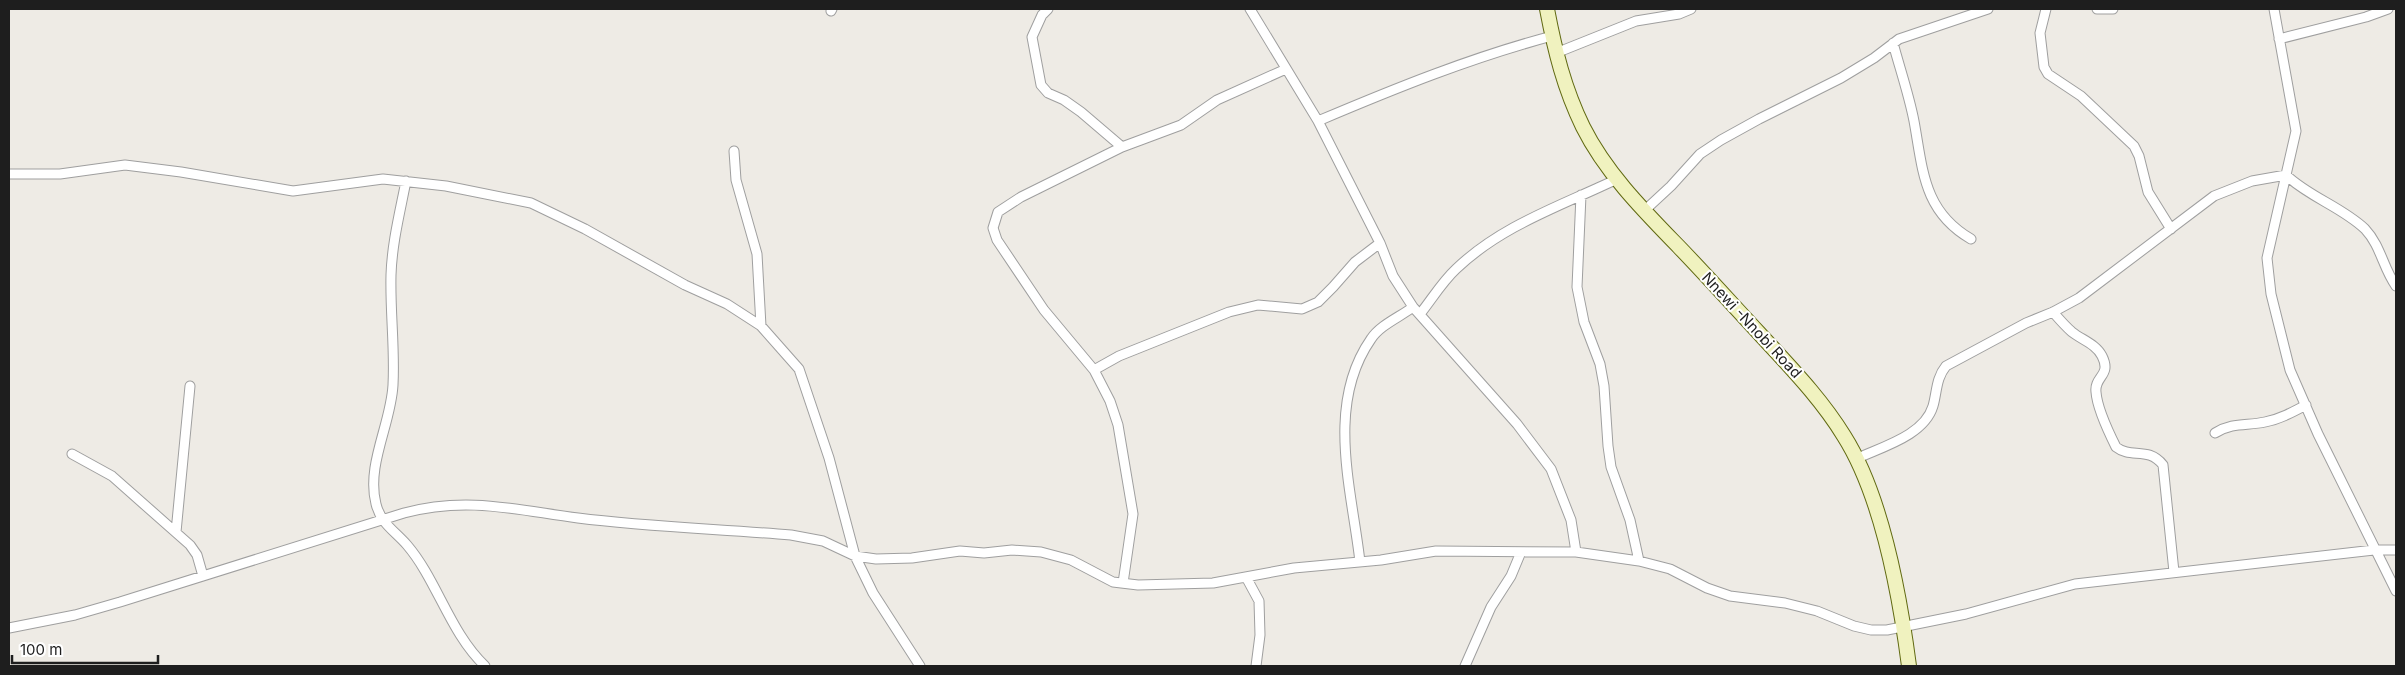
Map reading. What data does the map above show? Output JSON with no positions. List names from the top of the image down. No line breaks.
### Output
{"streets":{"main road":["Nnewi -Nnobi Road"]},"scale_bar":"100 m"}
